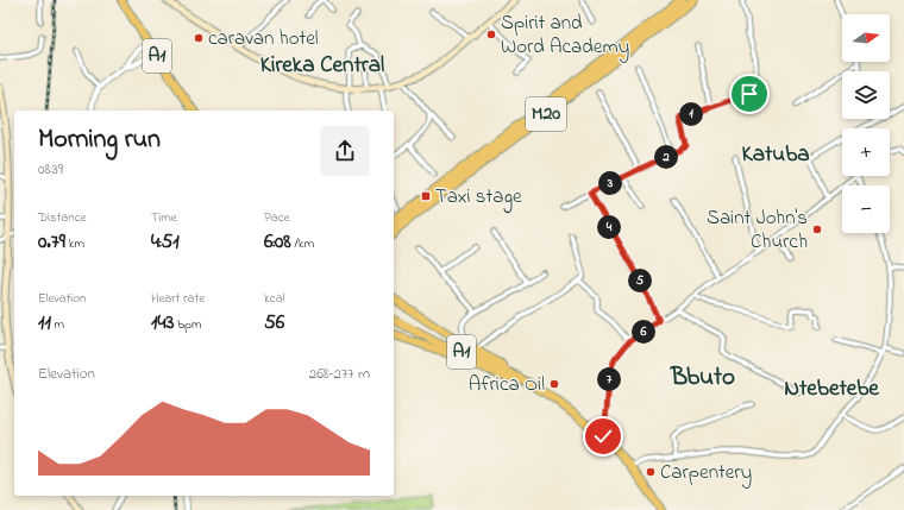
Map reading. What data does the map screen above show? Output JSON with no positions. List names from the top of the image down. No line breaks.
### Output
{"streets":{"highway":["A1","M20"]},"districts":["Kireka Central","Katuba","Bbuto","Ntebetebe"],"places":{"other":["Spirit and Word Academy","caravan hotel","Saint John's Church","Africa Oil","Carpentery"],"transit":["Taxi stage"]},"north":"right","page":{"map_buttons":["+","−"],"pins":["1","2","3","4","5","6","7"],"heading":["Morning run","08:39"],"stats":[["Distance","0.79 km"],["Time","4:51"],["Pace","6:08 /km"],["Elevation","11 m"],["Heart rate","143 bpm"],["kcal","56"]],"chart":["Elevation","268–277 m"]}}
